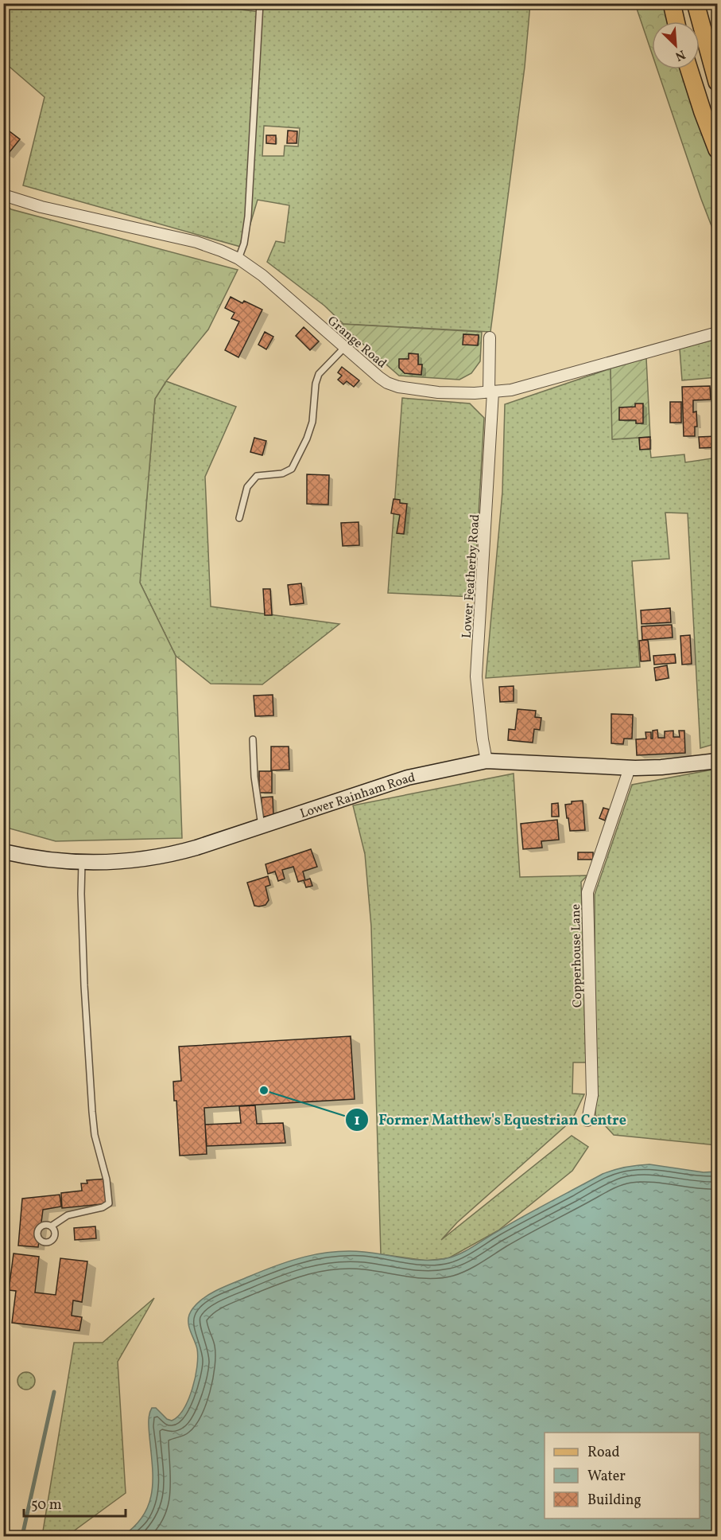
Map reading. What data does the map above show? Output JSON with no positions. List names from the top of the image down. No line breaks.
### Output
{"streets":{"main road":["Lower Rainham Road"],"street":["Grange Road","Lower Featherby Road","Copperhouse Lane"]},"crossings":[["Grange Road","Lower Featherby Road"],["Lower Featherby Road","Lower Rainham Road"],["Lower Rainham Road","Copperhouse Lane"]],"places":["Former Matthew's Equestrian Centre"],"legend":["Road","Water","Building"],"scale_bar":"50 m","north":"bottom right"}
